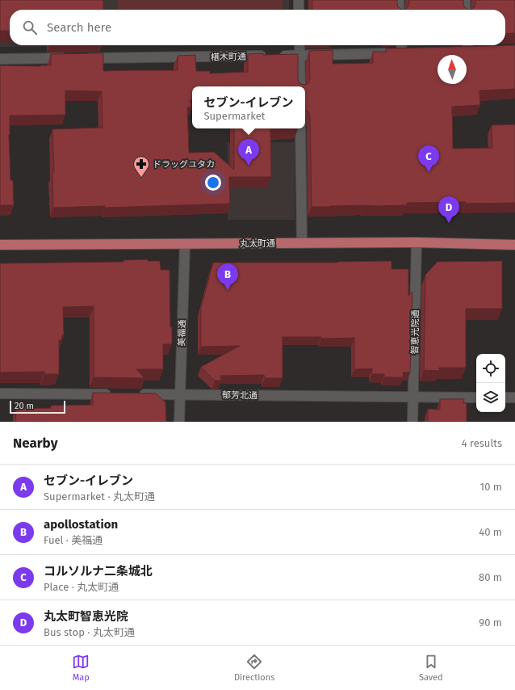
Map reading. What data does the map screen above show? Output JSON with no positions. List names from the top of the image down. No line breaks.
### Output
{"streets":{"main road":["丸太町通"],"street":["椹木町通","智恵光院通","美福通","郁芳北通"]},"crossings":[["丸太町通","智恵光院通"],["丸太町通","美福通"],["智恵光院通","郁芳北通"],["美福通","郁芳北通"]],"places":{"pharmacy":["ドラッグユタカ"]},"scale_bar":"20 m","north":"top","page":{"search":"Search here","popup":["セブン-イレブン","Supermarket"],"pins":["A","C","D","B"],"scale":"20 m","heading":["Nearby","4 results"],"list":[{"mark":"A","name":"セブン-イレブン","note":"Supermarket · 丸太町通","value":"10 m"},{"mark":"B","name":"apollostation","note":"Fuel · 美福通","value":"40 m"},{"mark":"C","name":"コルソルナ二条城北","note":"Place · 丸太町通","value":"80 m"},{"mark":"D","name":"丸太町智恵光院","note":"Bus stop · 丸太町通","value":"90 m"}],"nav":["Map","Directions","Saved"]}}
